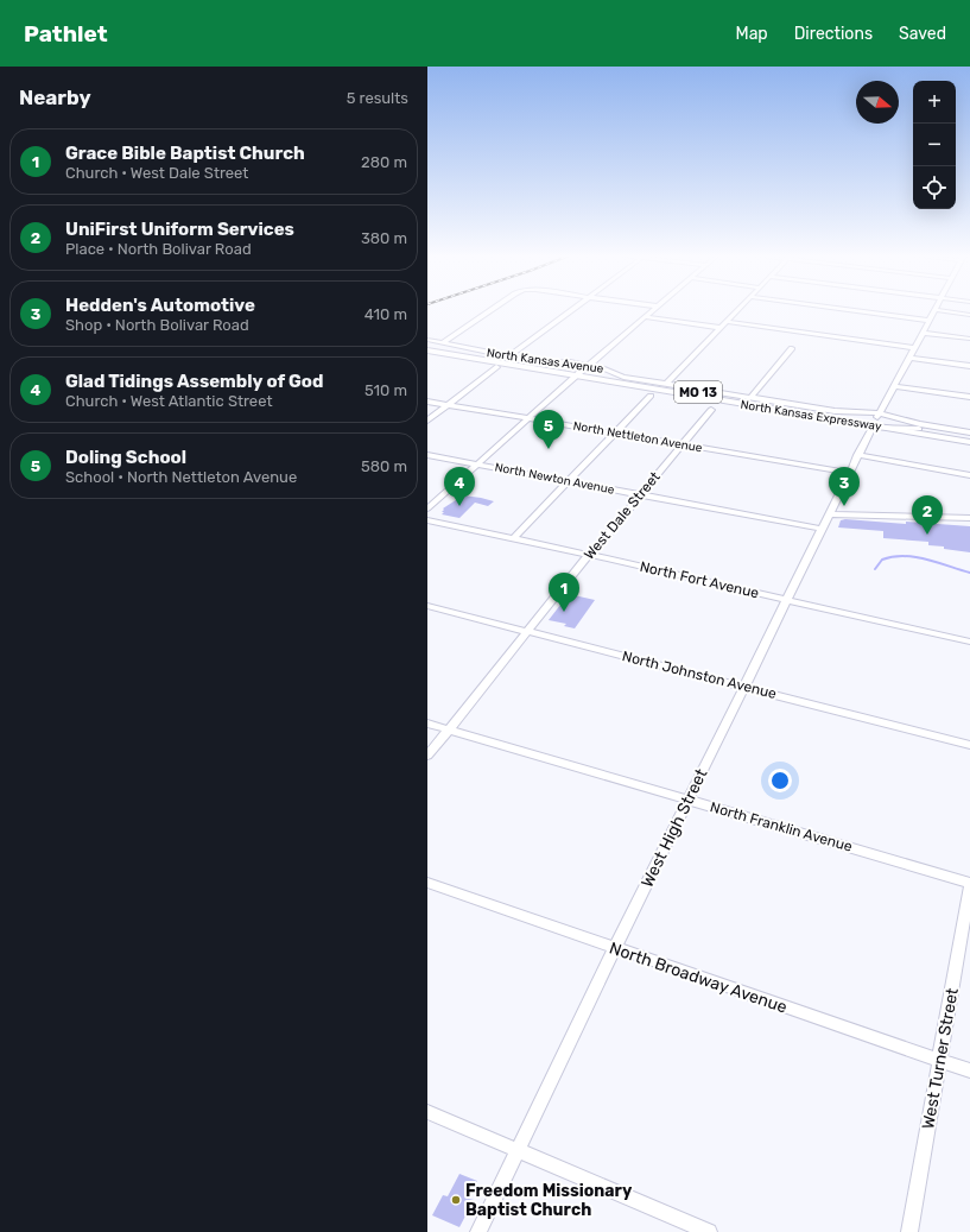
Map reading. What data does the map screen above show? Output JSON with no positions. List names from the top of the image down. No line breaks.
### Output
{"streets":{"main road":["MO 13","North Kansas Expressway"],"street":["North Kansas Avenue","North Nettleton Avenue","North Newton Avenue","West Dale Street","North Fort Avenue","North Johnston Avenue","North Franklin Avenue","West High Street","North Broadway Avenue","West Turner Street"]},"crossings":[["North Kansas Avenue","West High Street"],["North Kansas Expressway","West High Street"],["North Nettleton Avenue","West Dale Street"],["North Nettleton Avenue","West High Street"],["North Newton Avenue","West Dale Street"],["North Newton Avenue","West High Street"],["West Dale Street","North Fort Avenue"],["West Dale Street","North Johnston Avenue"],["West Dale Street","North Franklin Avenue"],["North Fort Avenue","West High Street"],["North Johnston Avenue","West High Street"],["North Franklin Avenue","West High Street"],["North Franklin Avenue","West Turner Street"],["West High Street","North Broadway Avenue"],["North Broadway Avenue","West Turner Street"]],"places":["Freedom Missionary Baptist Church"],"north":"right","page":{"header":"Pathlet","nav":["Map","Directions","Saved"],"heading":["Nearby","5 results"],"map_buttons":["+","−"],"list":[{"mark":"1","name":"Grace Bible Baptist Church","note":"Church · West Dale Street","value":"280 m"},{"mark":"2","name":"UniFirst Uniform Services","note":"Place · North Bolivar Road","value":"380 m"},{"mark":"3","name":"Hedden's Automotive","note":"Shop · North Bolivar Road","value":"410 m"},{"mark":"4","name":"Glad Tidings Assembly of God","note":"Church · West Atlantic Street","value":"510 m"},{"mark":"5","name":"Doling School","note":"School · North Nettleton Avenue","value":"580 m"}],"pins":["5","3","4","2","1"]}}
